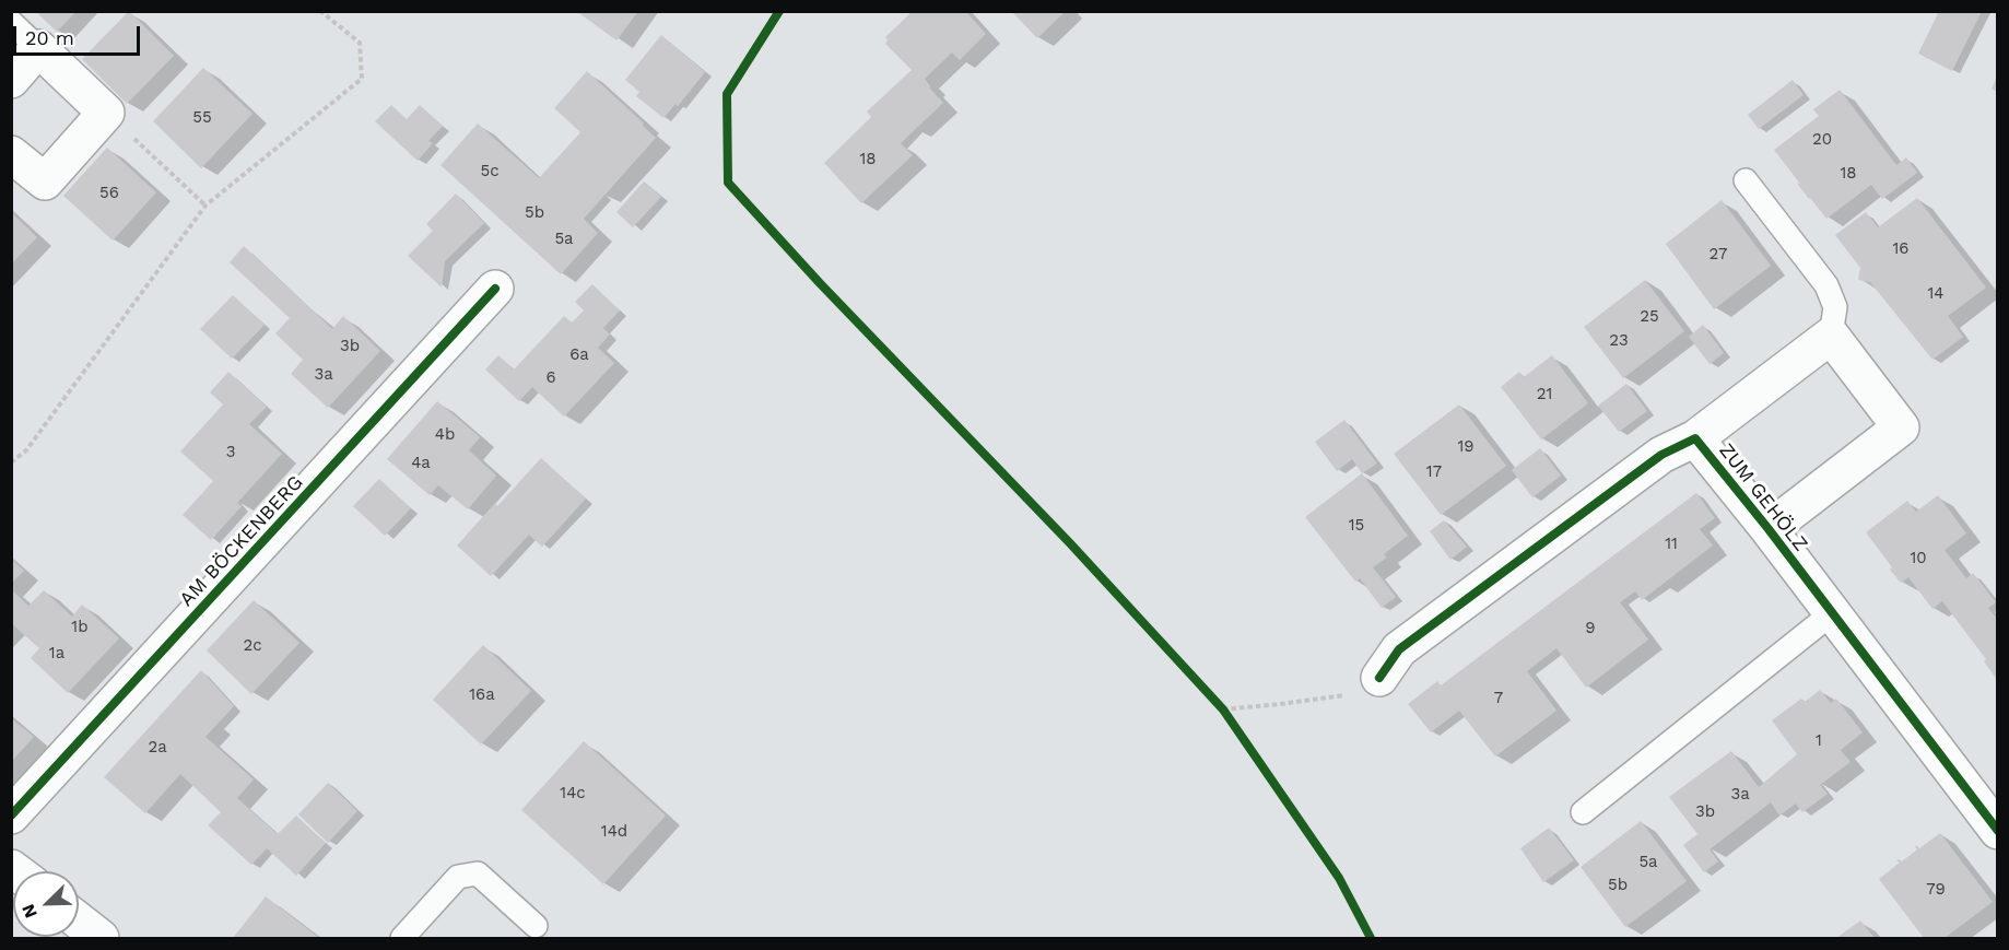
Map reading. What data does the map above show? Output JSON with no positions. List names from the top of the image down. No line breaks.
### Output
{"streets":{"street":["ZUM GEHÖLZ","AM BÖCKENBERG"]},"house_numbers":["55","20","18","5c","18","56","5b","5a","16","27","14","25","23","3b","6a","3a","6","21","4b","19","3","4a","17","15","11","10","1b","9","2c","1a","16a","7","1","2a","14c","3a","3b","14d","5a","5b","79"],"scale_bar":"20 m","north":"bottom left"}
